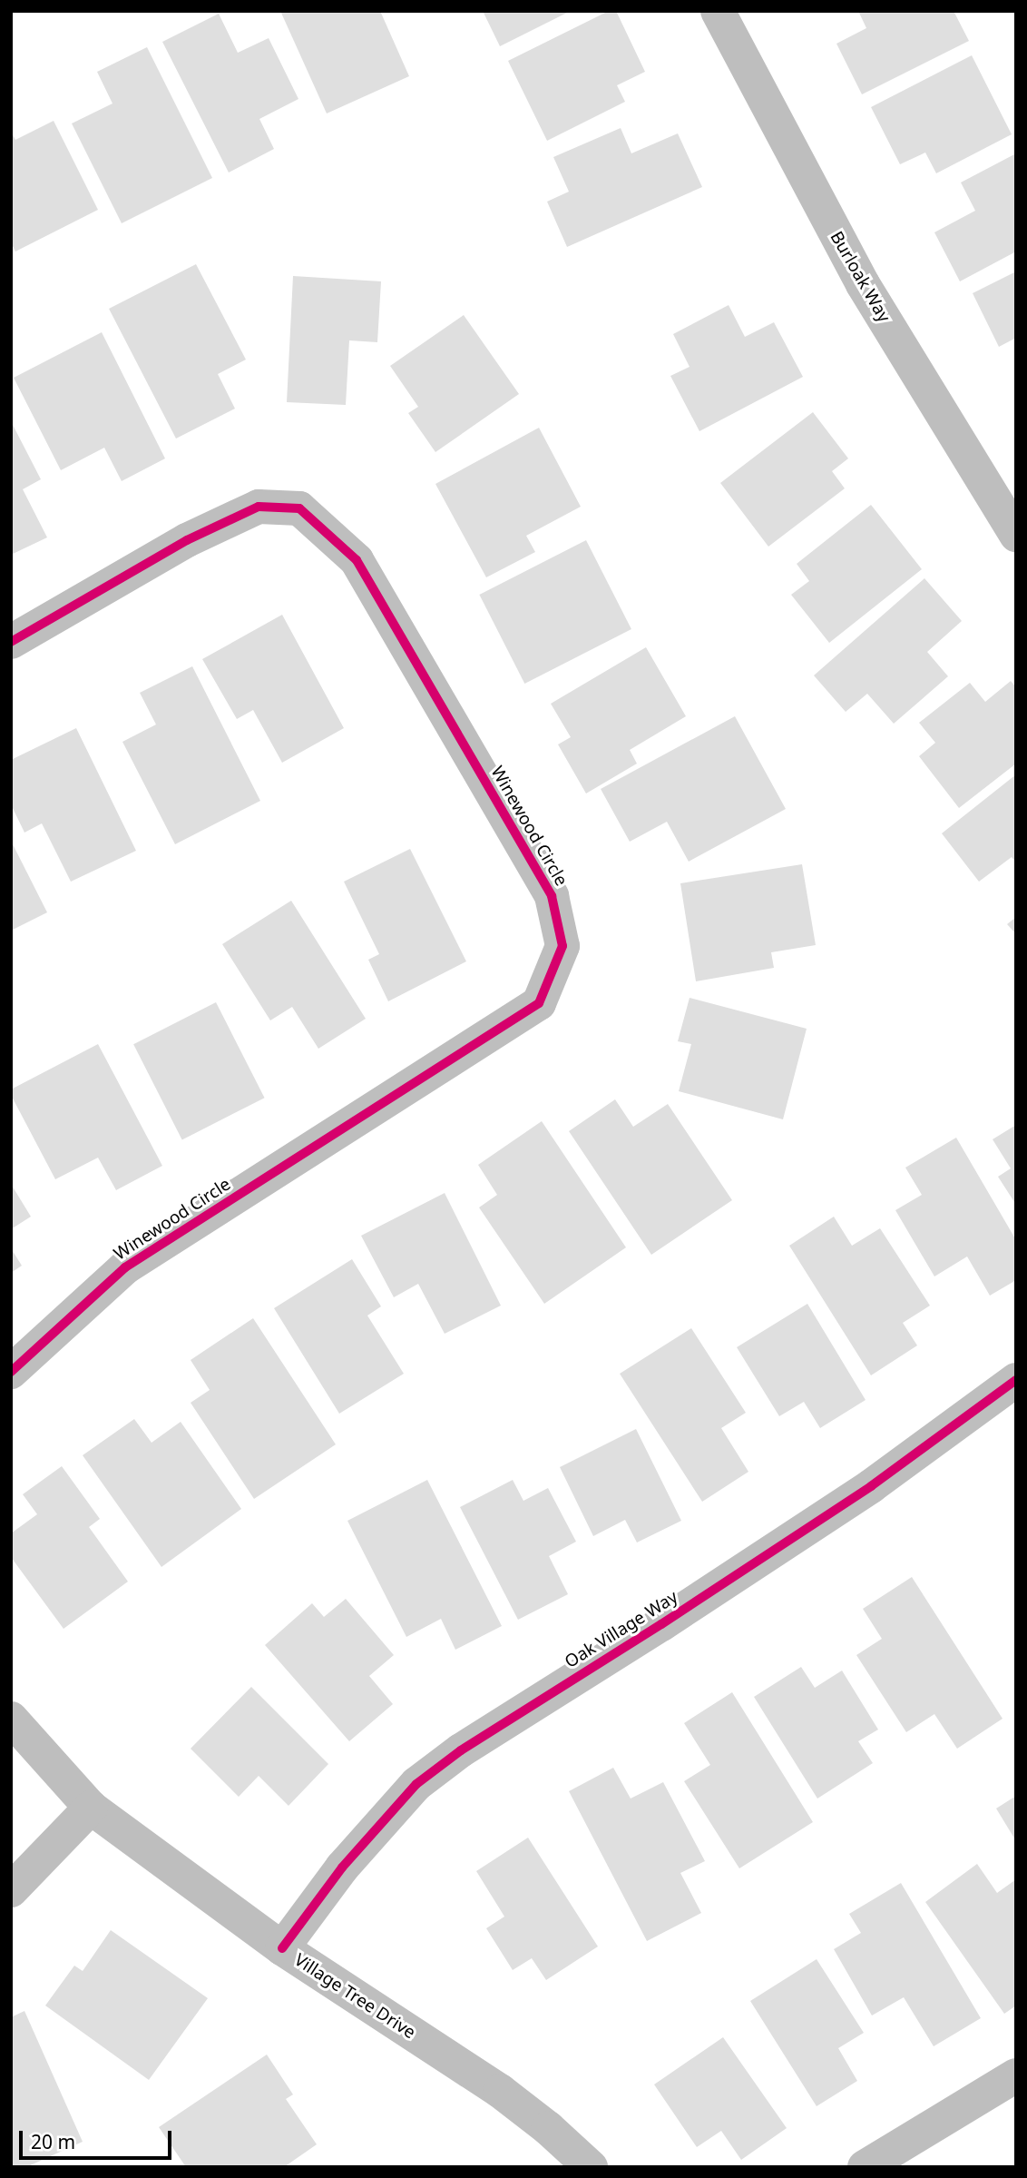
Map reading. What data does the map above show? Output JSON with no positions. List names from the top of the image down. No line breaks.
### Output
{"streets":{"street":["Burloak Way","Winewood Circle","Oak Village Way","Village Tree Drive"]},"crossings":[["Oak Village Way","Village Tree Drive"]],"scale_bar":"20 m"}
